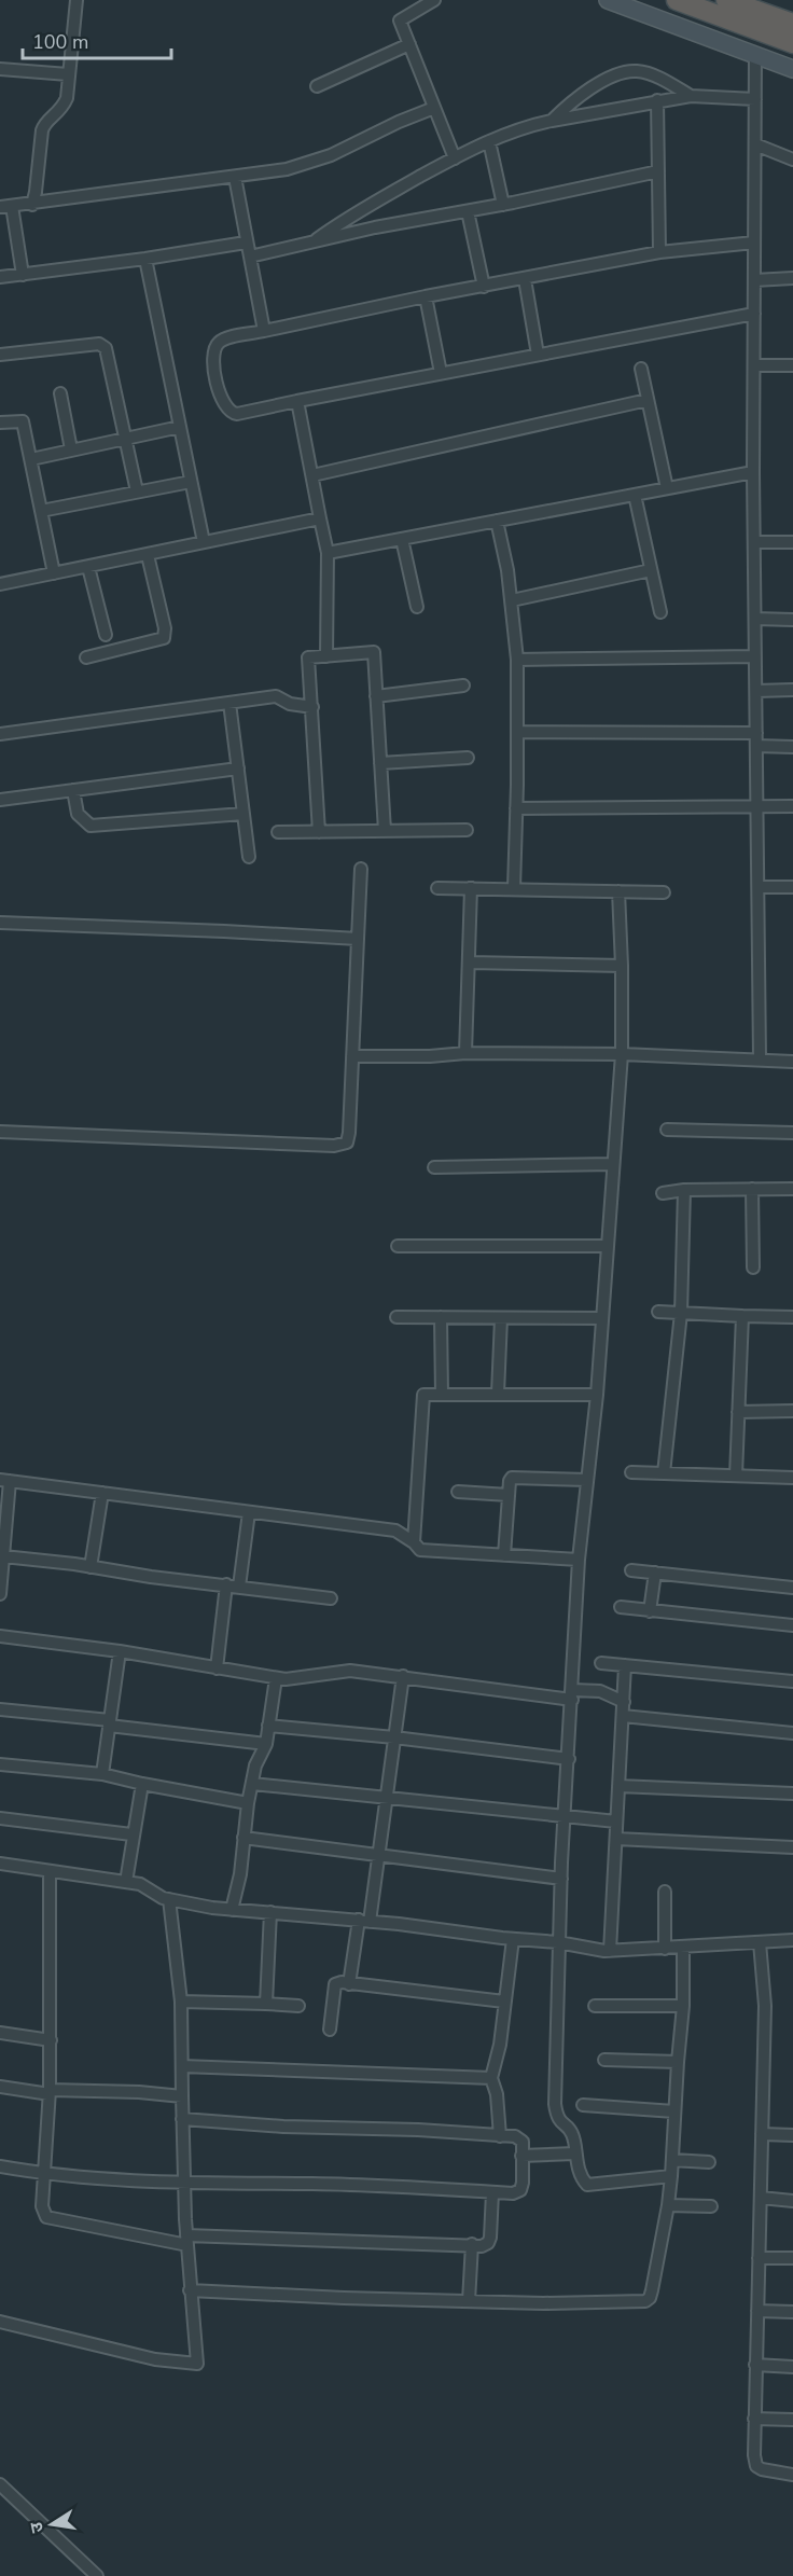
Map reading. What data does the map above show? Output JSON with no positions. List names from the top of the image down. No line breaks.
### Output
{"scale_bar":"100 m","north":"left"}
